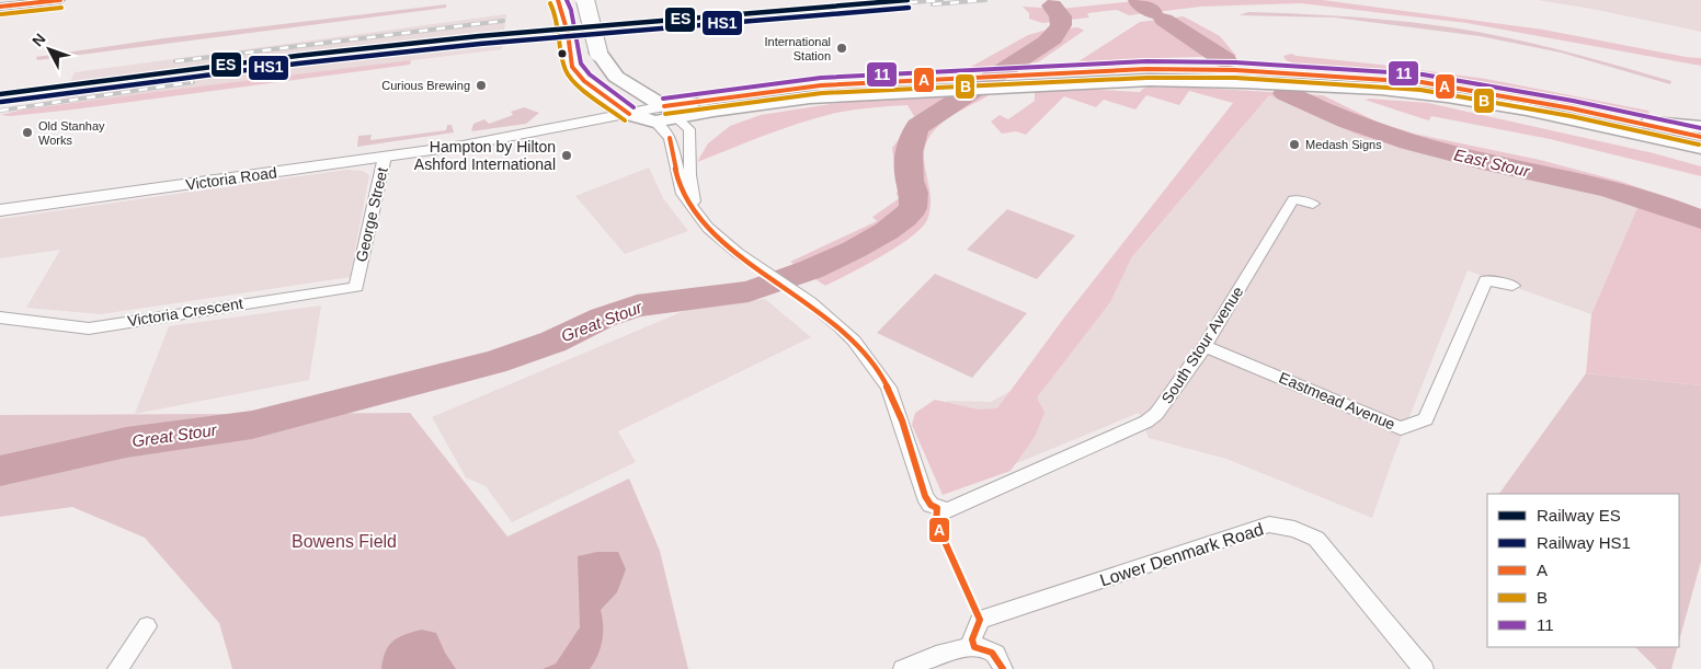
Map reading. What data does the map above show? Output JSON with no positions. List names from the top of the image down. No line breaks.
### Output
{"streets":{"street":["Victoria Road","George Street","Victoria Crescent","South Stour Avenue","Eastmead Avenue","Lower Denmark Road"]},"crossings":[["Victoria Road","George Street"],["George Street","Victoria Crescent"],["South Stour Avenue","Eastmead Avenue"]],"water":["East Stour","Great Stour"],"parks":["Bowens Field"],"places":["International Station","Curious Brewing","Old Stanhay Works","Medash Signs","Hampton by Hilton Ashford International"],"lines":["rail line ES","transit line A","transit line 11","transit line B","rail line HS1"],"legend":["Railway ES","Railway HS1","A","B","11"],"north":"top left"}
